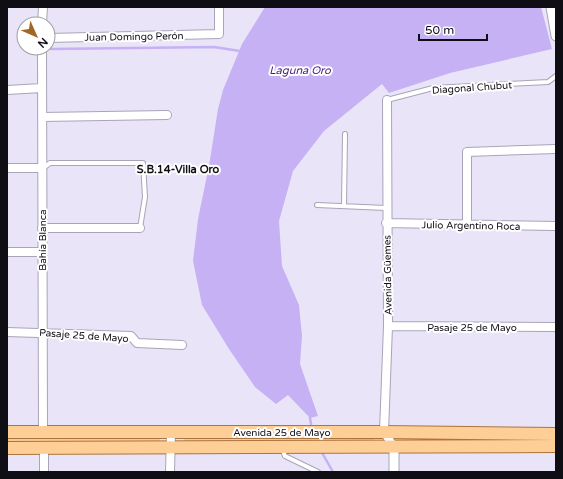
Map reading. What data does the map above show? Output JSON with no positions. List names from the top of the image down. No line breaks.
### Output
{"streets":{"main road":["Avenida 25 de Mayo"],"street":["Juan Domingo Perón","Julio Argentino Roca","Bahía Blanca","Avenida Güemes","Pasaje 25 de Mayo"],"lane":["Diagonal Chubut"]},"crossings":[["Diagonal Chubut","Avenida Güemes"],["Julio Argentino Roca","Avenida Güemes"],["Bahía Blanca","Pasaje 25 de Mayo"],["Bahía Blanca","Avenida 25 de Mayo"],["Avenida Güemes","Pasaje 25 de Mayo"],["Avenida Güemes","Avenida 25 de Mayo"]],"districts":["S.B.14-Villa Oro"],"water":["Laguna Oro"],"scale_bar":"50 m","north":"bottom right"}
